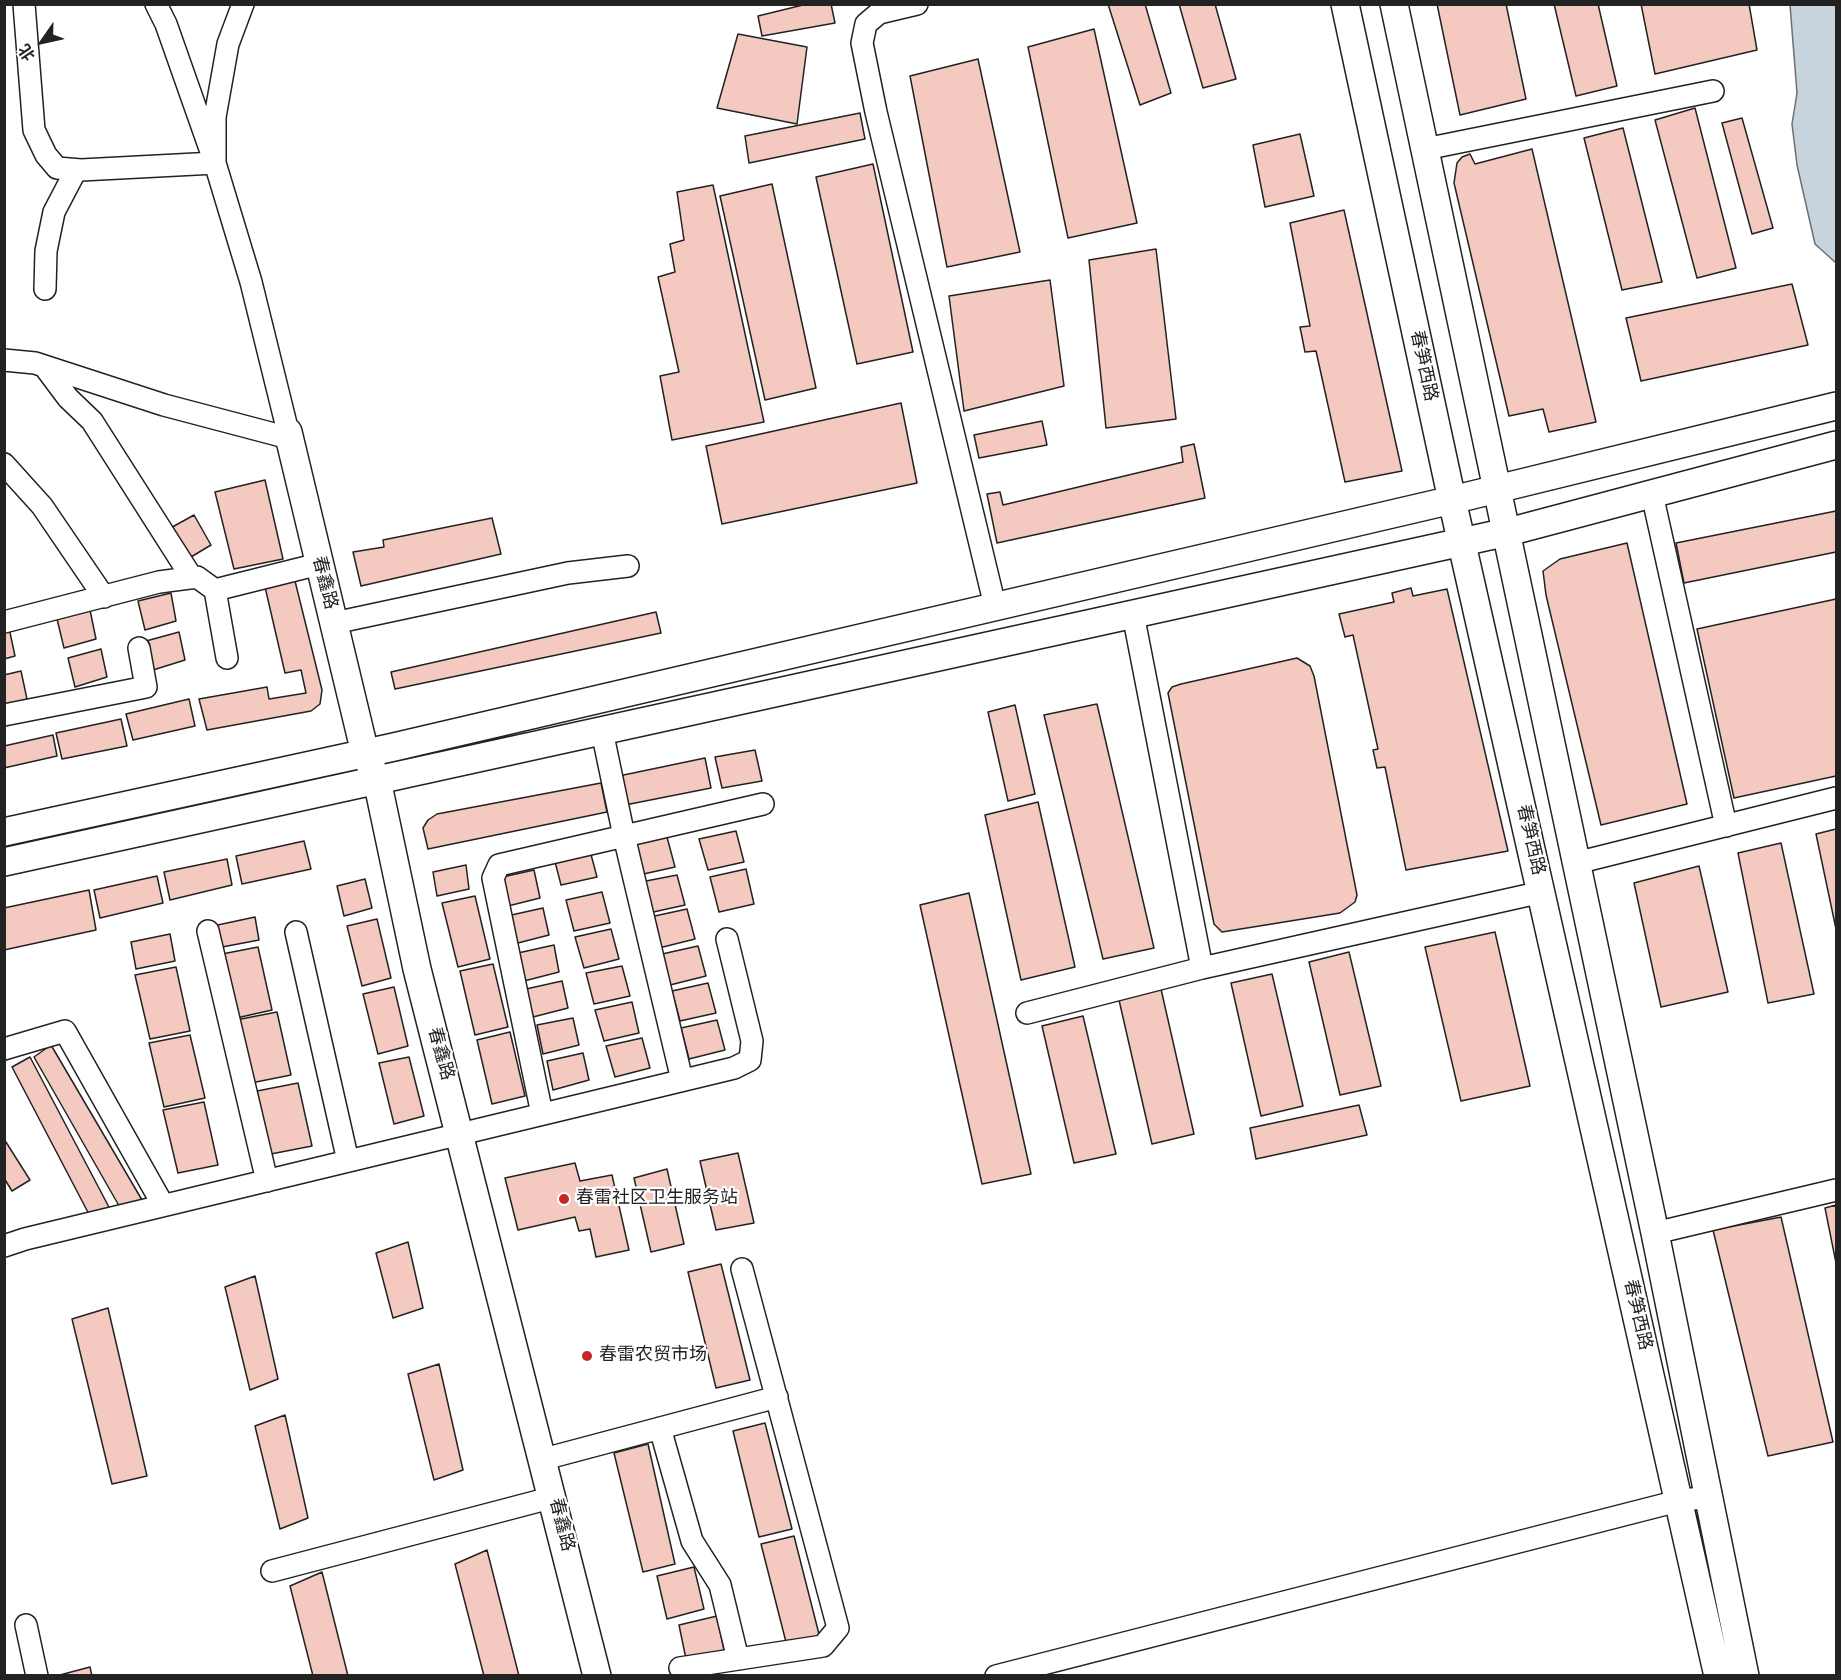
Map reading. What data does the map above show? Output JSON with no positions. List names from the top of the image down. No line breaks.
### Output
{"streets":{"main road":["春笋西路","春鑫路"]},"places":["春雷社区卫生服务站","春雷农贸市场"],"north":"bottom left"}
